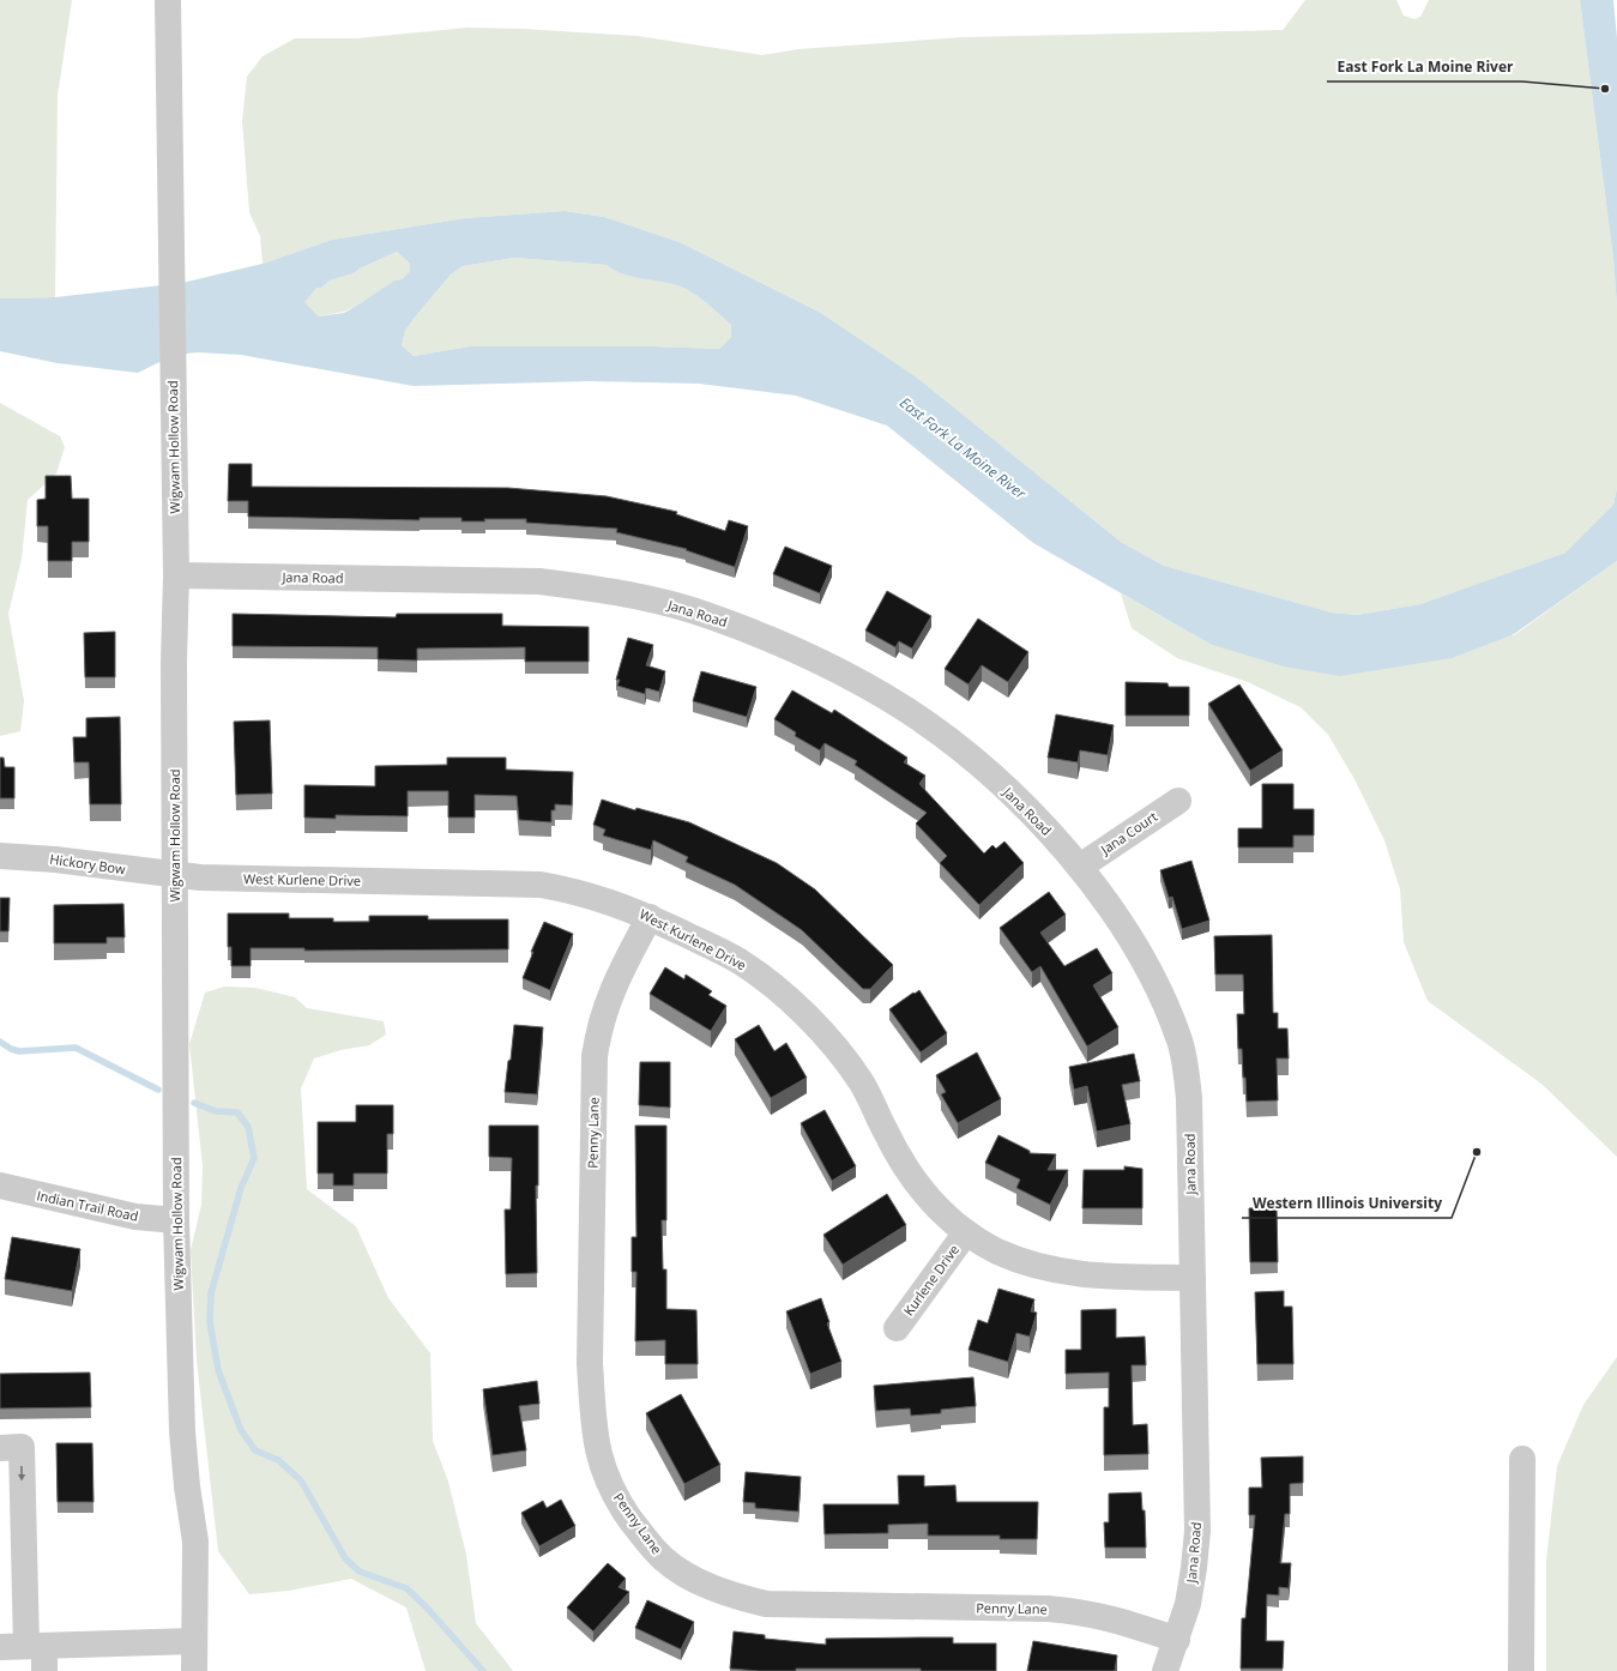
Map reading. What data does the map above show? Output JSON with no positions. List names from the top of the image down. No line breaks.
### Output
{"streets":{"street":["Wigwam Hollow Road","Jana Road","Jana Court","Hickory Bow","West Kurlene Drive","Penny Lane","Indian Trail Road","Kurlene Drive"]},"crossings":[["Wigwam Hollow Road","Jana Road"],["Wigwam Hollow Road","Hickory Bow"],["Wigwam Hollow Road","West Kurlene Drive"],["Wigwam Hollow Road","Indian Trail Road"],["Jana Road","Jana Court"],["Jana Road","West Kurlene Drive"],["Jana Road","Penny Lane"],["Hickory Bow","West Kurlene Drive"],["West Kurlene Drive","Penny Lane"],["West Kurlene Drive","Kurlene Drive"]],"water":["East Fork La Moine River"],"places":["East Fork La Moine River","Western Illinois University"]}
